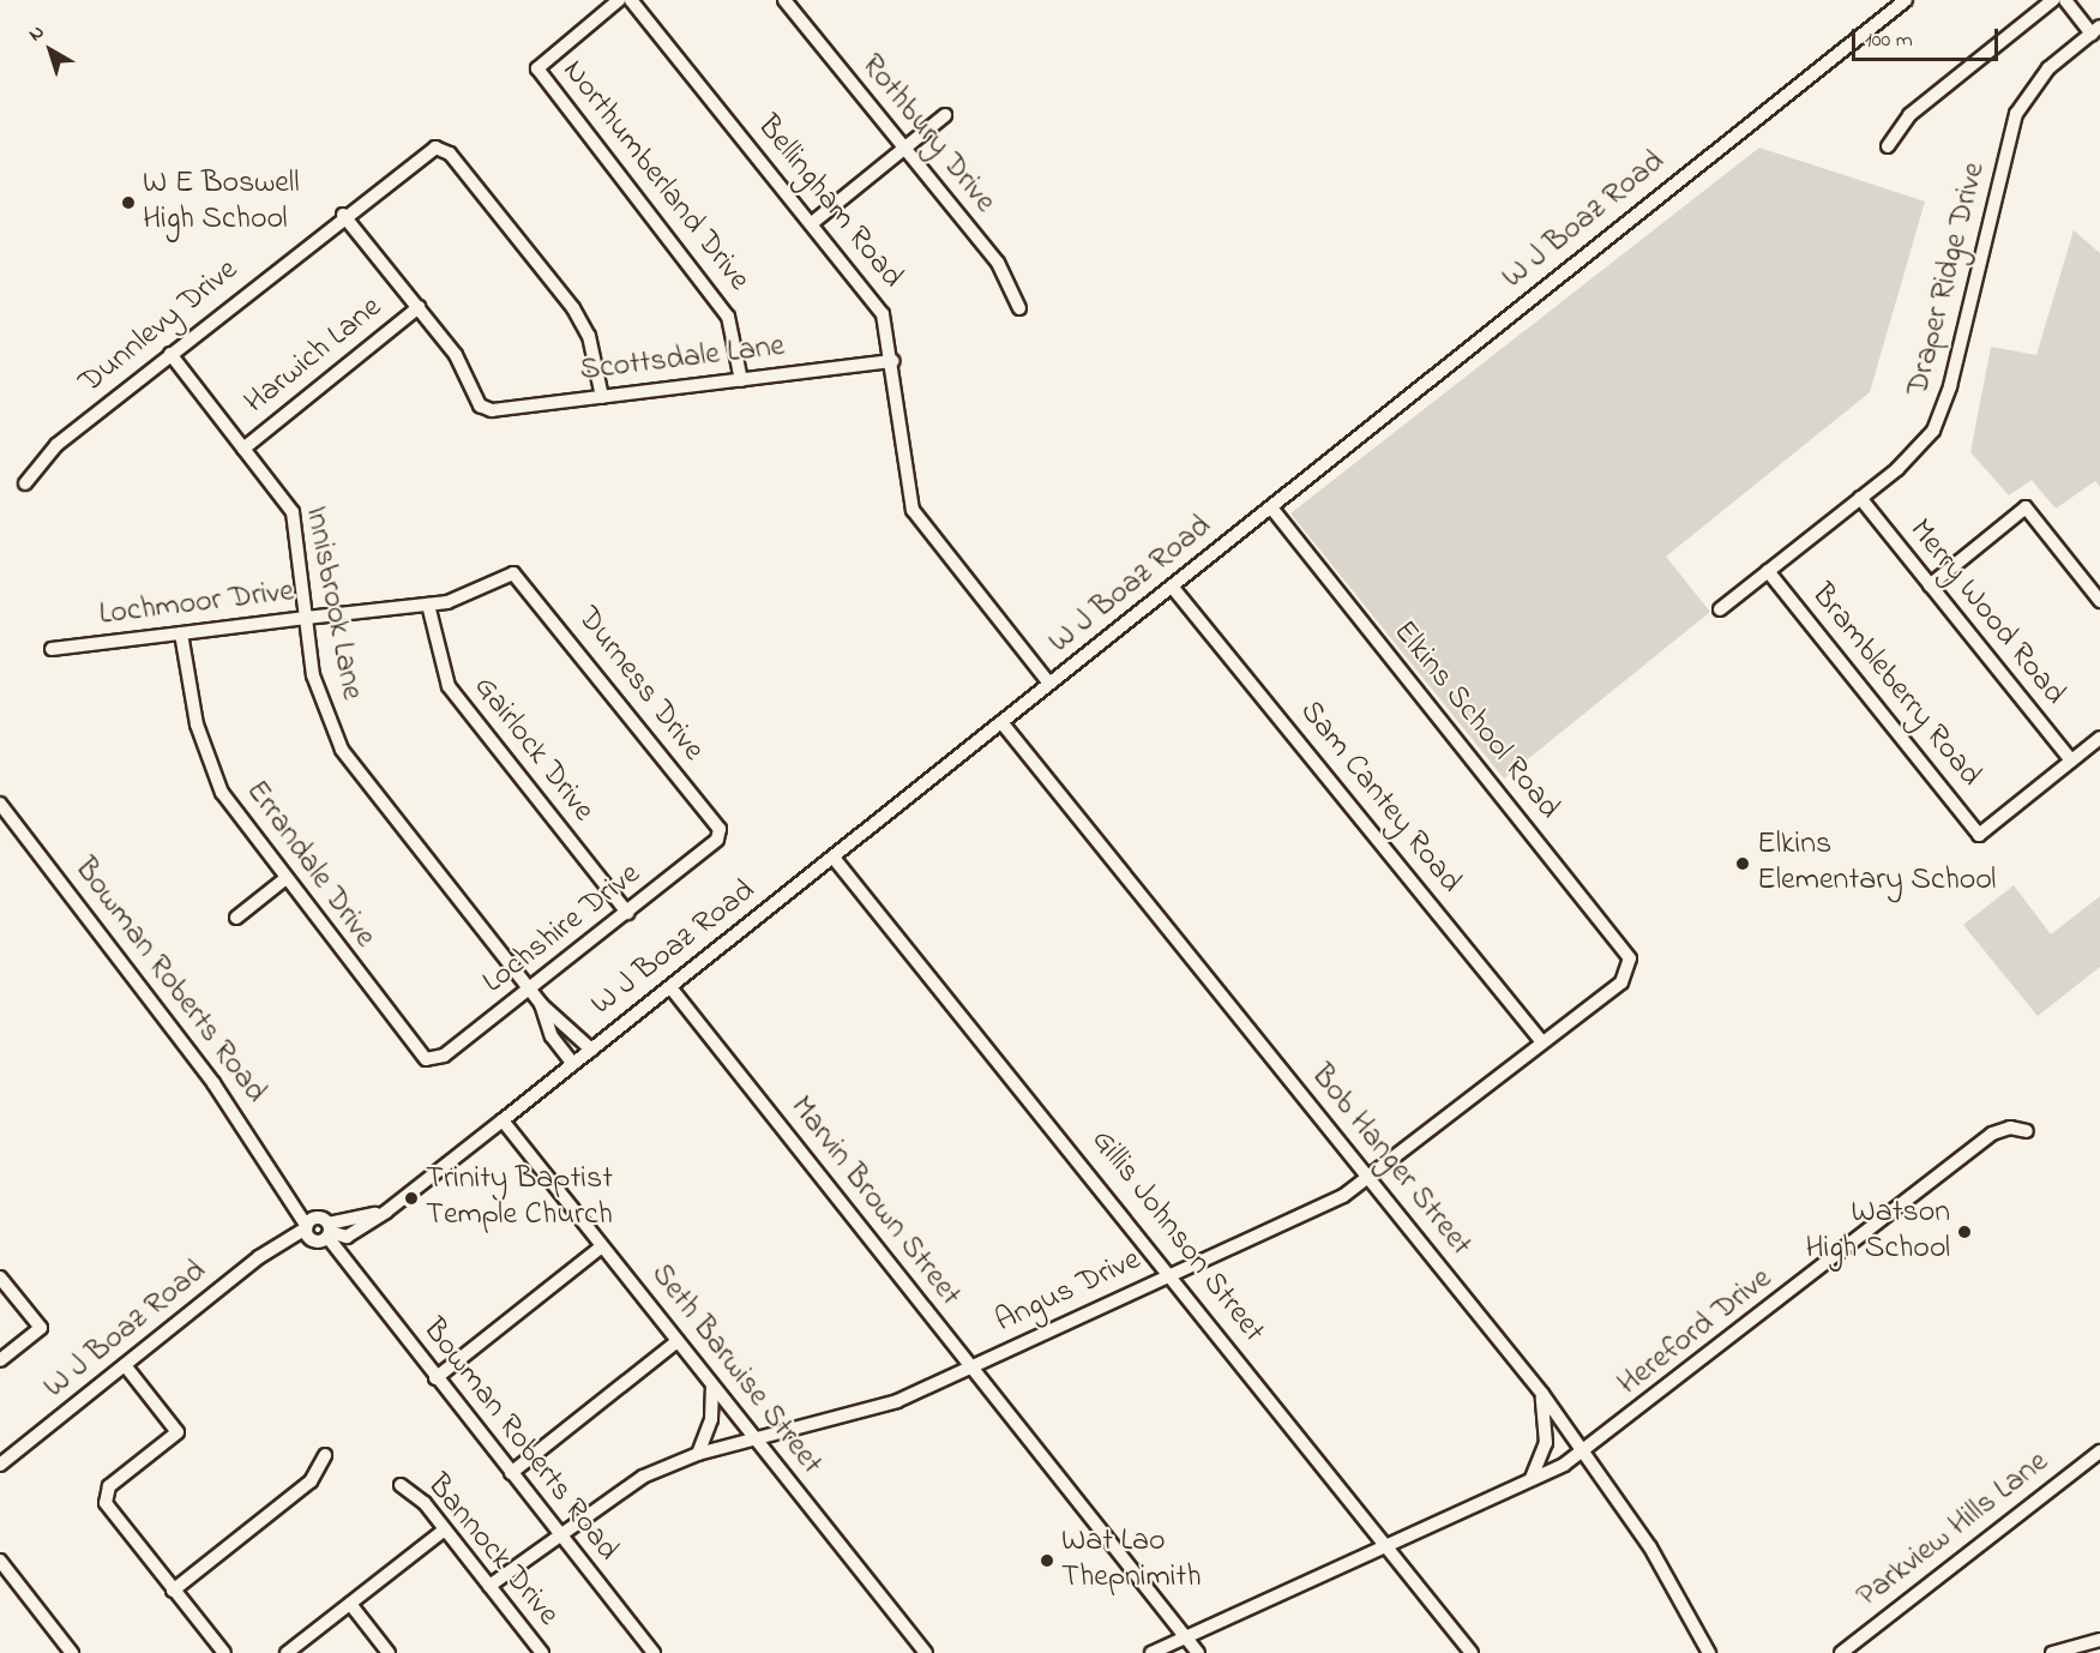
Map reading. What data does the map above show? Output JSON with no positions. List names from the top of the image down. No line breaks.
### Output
{"streets":{"street":["Rothbury Drive","Northumberland Drive","Bellingham Road","W J Boaz Road","Draper Ridge Drive","Dunnlevy Drive","Harwich Lane","Scottsdale Lane","Innisbrook Lane","Lochmoor Drive","Merry Wood Road","Durness Drive","Brambleberry Road","Elkins School Road","Gairlock Drive","Sam Cantey Road","Errandale Drive","Lochshire Drive","Bowman Roberts Road","Bob Hanger Street","Marvin Brown Street","Gillis Johnson Street","Angus Drive","Hereford Drive","Seth Barwise Street","Parkview Hills Lane","Bannock Drive"]},"crossings":[["Northumberland Drive","Scottsdale Lane"],["Bellingham Road","W J Boaz Road"],["Bellingham Road","Scottsdale Lane"],["W J Boaz Road","Innisbrook Lane"],["W J Boaz Road","Elkins School Road"],["W J Boaz Road","Sam Cantey Road"],["W J Boaz Road","Bowman Roberts Road"],["W J Boaz Road","Bob Hanger Street"],["W J Boaz Road","Marvin Brown Street"],["W J Boaz Road","Gillis Johnson Street"],["W J Boaz Road","Seth Barwise Street"],["Draper Ridge Drive","Merry Wood Road"],["Draper Ridge Drive","Brambleberry Road"],["Dunnlevy Drive","Scottsdale Lane"],["Dunnlevy Drive","Innisbrook Lane"],["Harwich Lane","Scottsdale Lane"],["Harwich Lane","Innisbrook Lane"],["Innisbrook Lane","Lochmoor Drive"],["Innisbrook Lane","Lochshire Drive"],["Lochmoor Drive","Durness Drive"],["Lochmoor Drive","Gairlock Drive"],["Lochmoor Drive","Errandale Drive"],["Merry Wood Road","Brambleberry Road"],["Durness Drive","Lochshire Drive"],["Elkins School Road","Angus Drive"],["Gairlock Drive","Lochshire Drive"],["Sam Cantey Road","Angus Drive"],["Errandale Drive","Lochshire Drive"],["Bowman Roberts Road","Angus Drive"],["Bob Hanger Street","Angus Drive"],["Bob Hanger Street","Hereford Drive"],["Marvin Brown Street","Angus Drive"],["Marvin Brown Street","Hereford Drive"],["Gillis Johnson Street","Angus Drive"],["Gillis Johnson Street","Hereford Drive"],["Angus Drive","Seth Barwise Street"],["Angus Drive","Bannock Drive"]],"places":["W E Boswell High School","Elkins Elementary School","Trinity Baptist Temple Church","Watson High School","Wat Lao Thepnimith"],"scale_bar":"100 m","north":"top left"}
